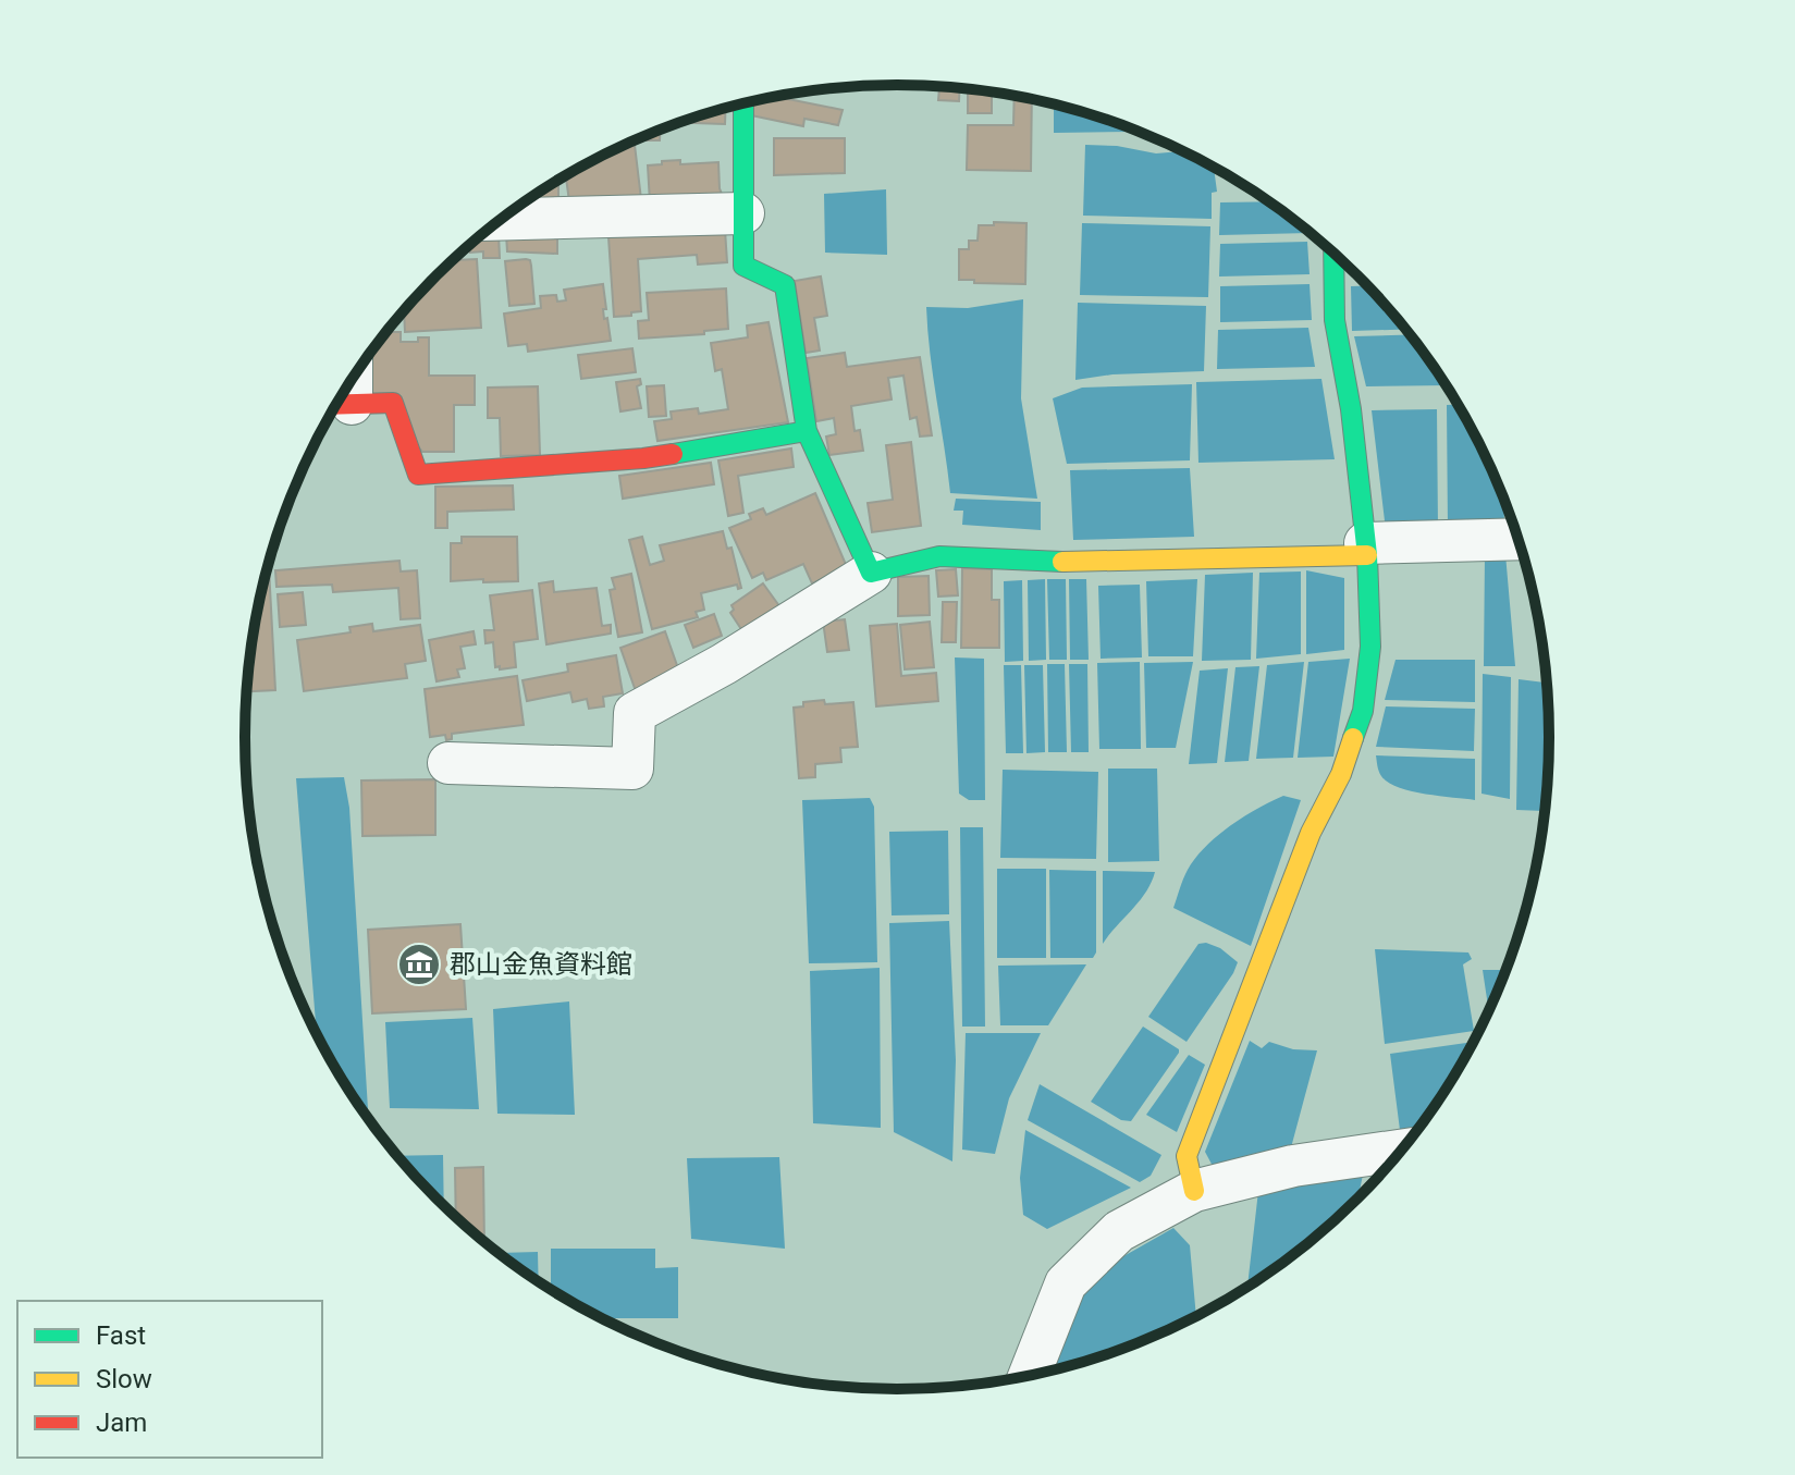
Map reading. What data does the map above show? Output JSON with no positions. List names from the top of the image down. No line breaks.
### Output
{"places":{"museum":["郡山金魚資料館"]},"legend":["Fast","Slow","Jam"]}
